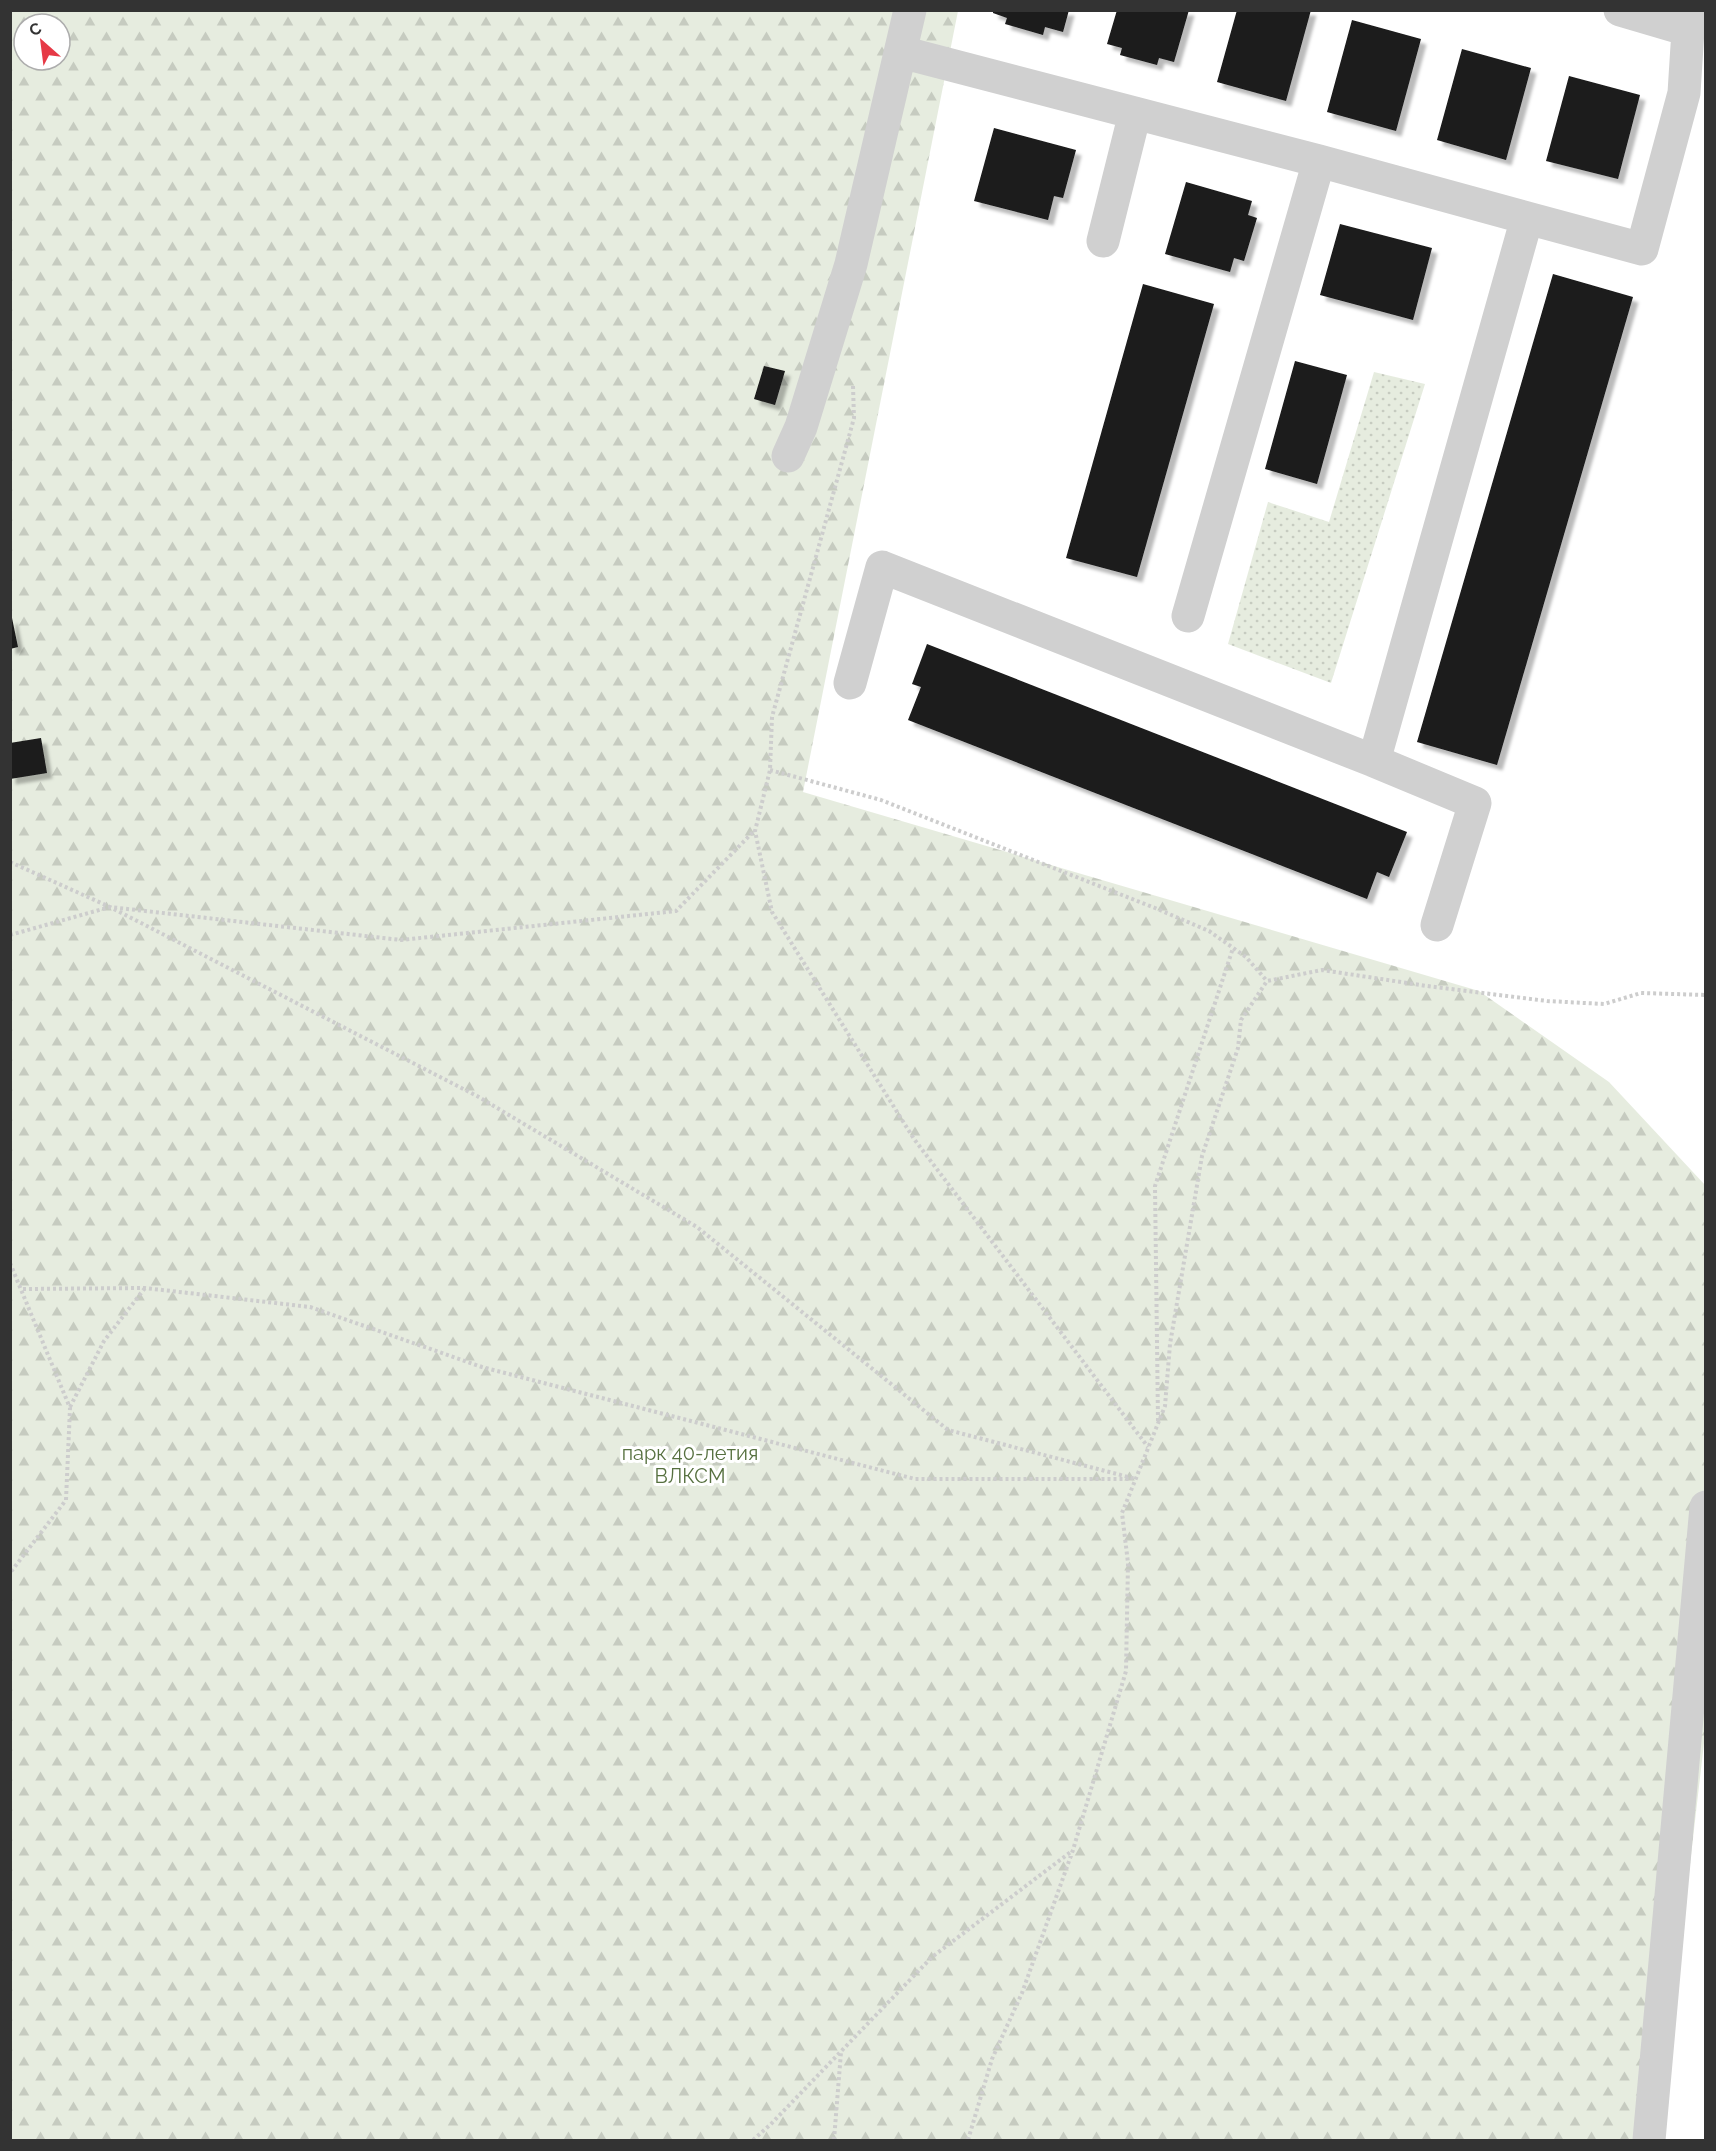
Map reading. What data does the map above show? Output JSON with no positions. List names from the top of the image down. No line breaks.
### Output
{"parks":["парк 40-летия ВЛКСМ"],"north":"top left"}
